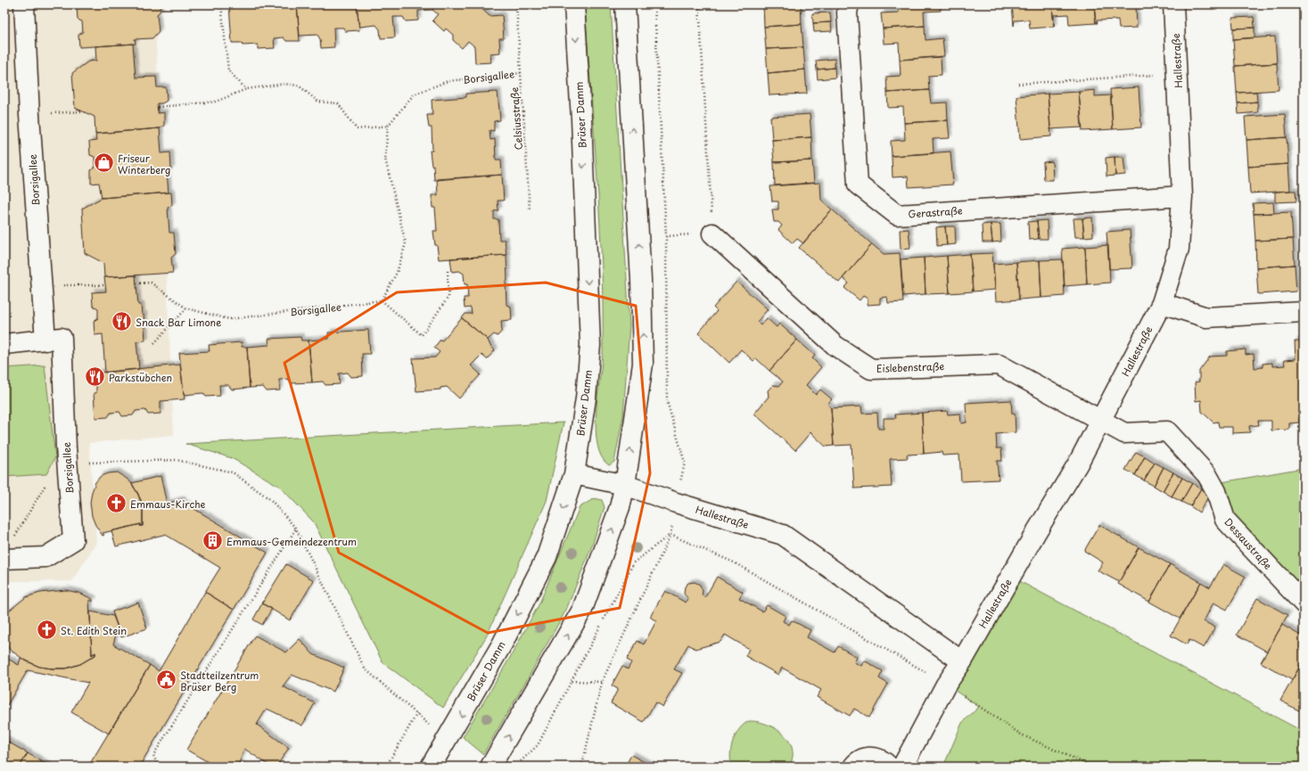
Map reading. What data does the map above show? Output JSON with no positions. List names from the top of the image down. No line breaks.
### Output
{"streets":{"street":["Hallestraße","Borsigallee","Brüser Damm","Gerastraße","Eislebenstraße","Dessaustraße"],"path":["Celsiusstraße"]},"crossings":[["Hallestraße","Brüser Damm"],["Hallestraße","Gerastraße"],["Hallestraße","Eislebenstraße"],["Hallestraße","Dessaustraße"],["Borsigallee","Celsiusstraße"],["Eislebenstraße","Dessaustraße"]],"places":{"shop":["Friseur Winterberg"],"restaurant":["Snack Bar Limone","Parkstübchen"],"church":["Emmaus-Kirche","St. Edith Stein"],"building":["Emmaus-Gemeindezentrum"],"public building":["Stadtteilzentrum Brüser Berg"]}}
